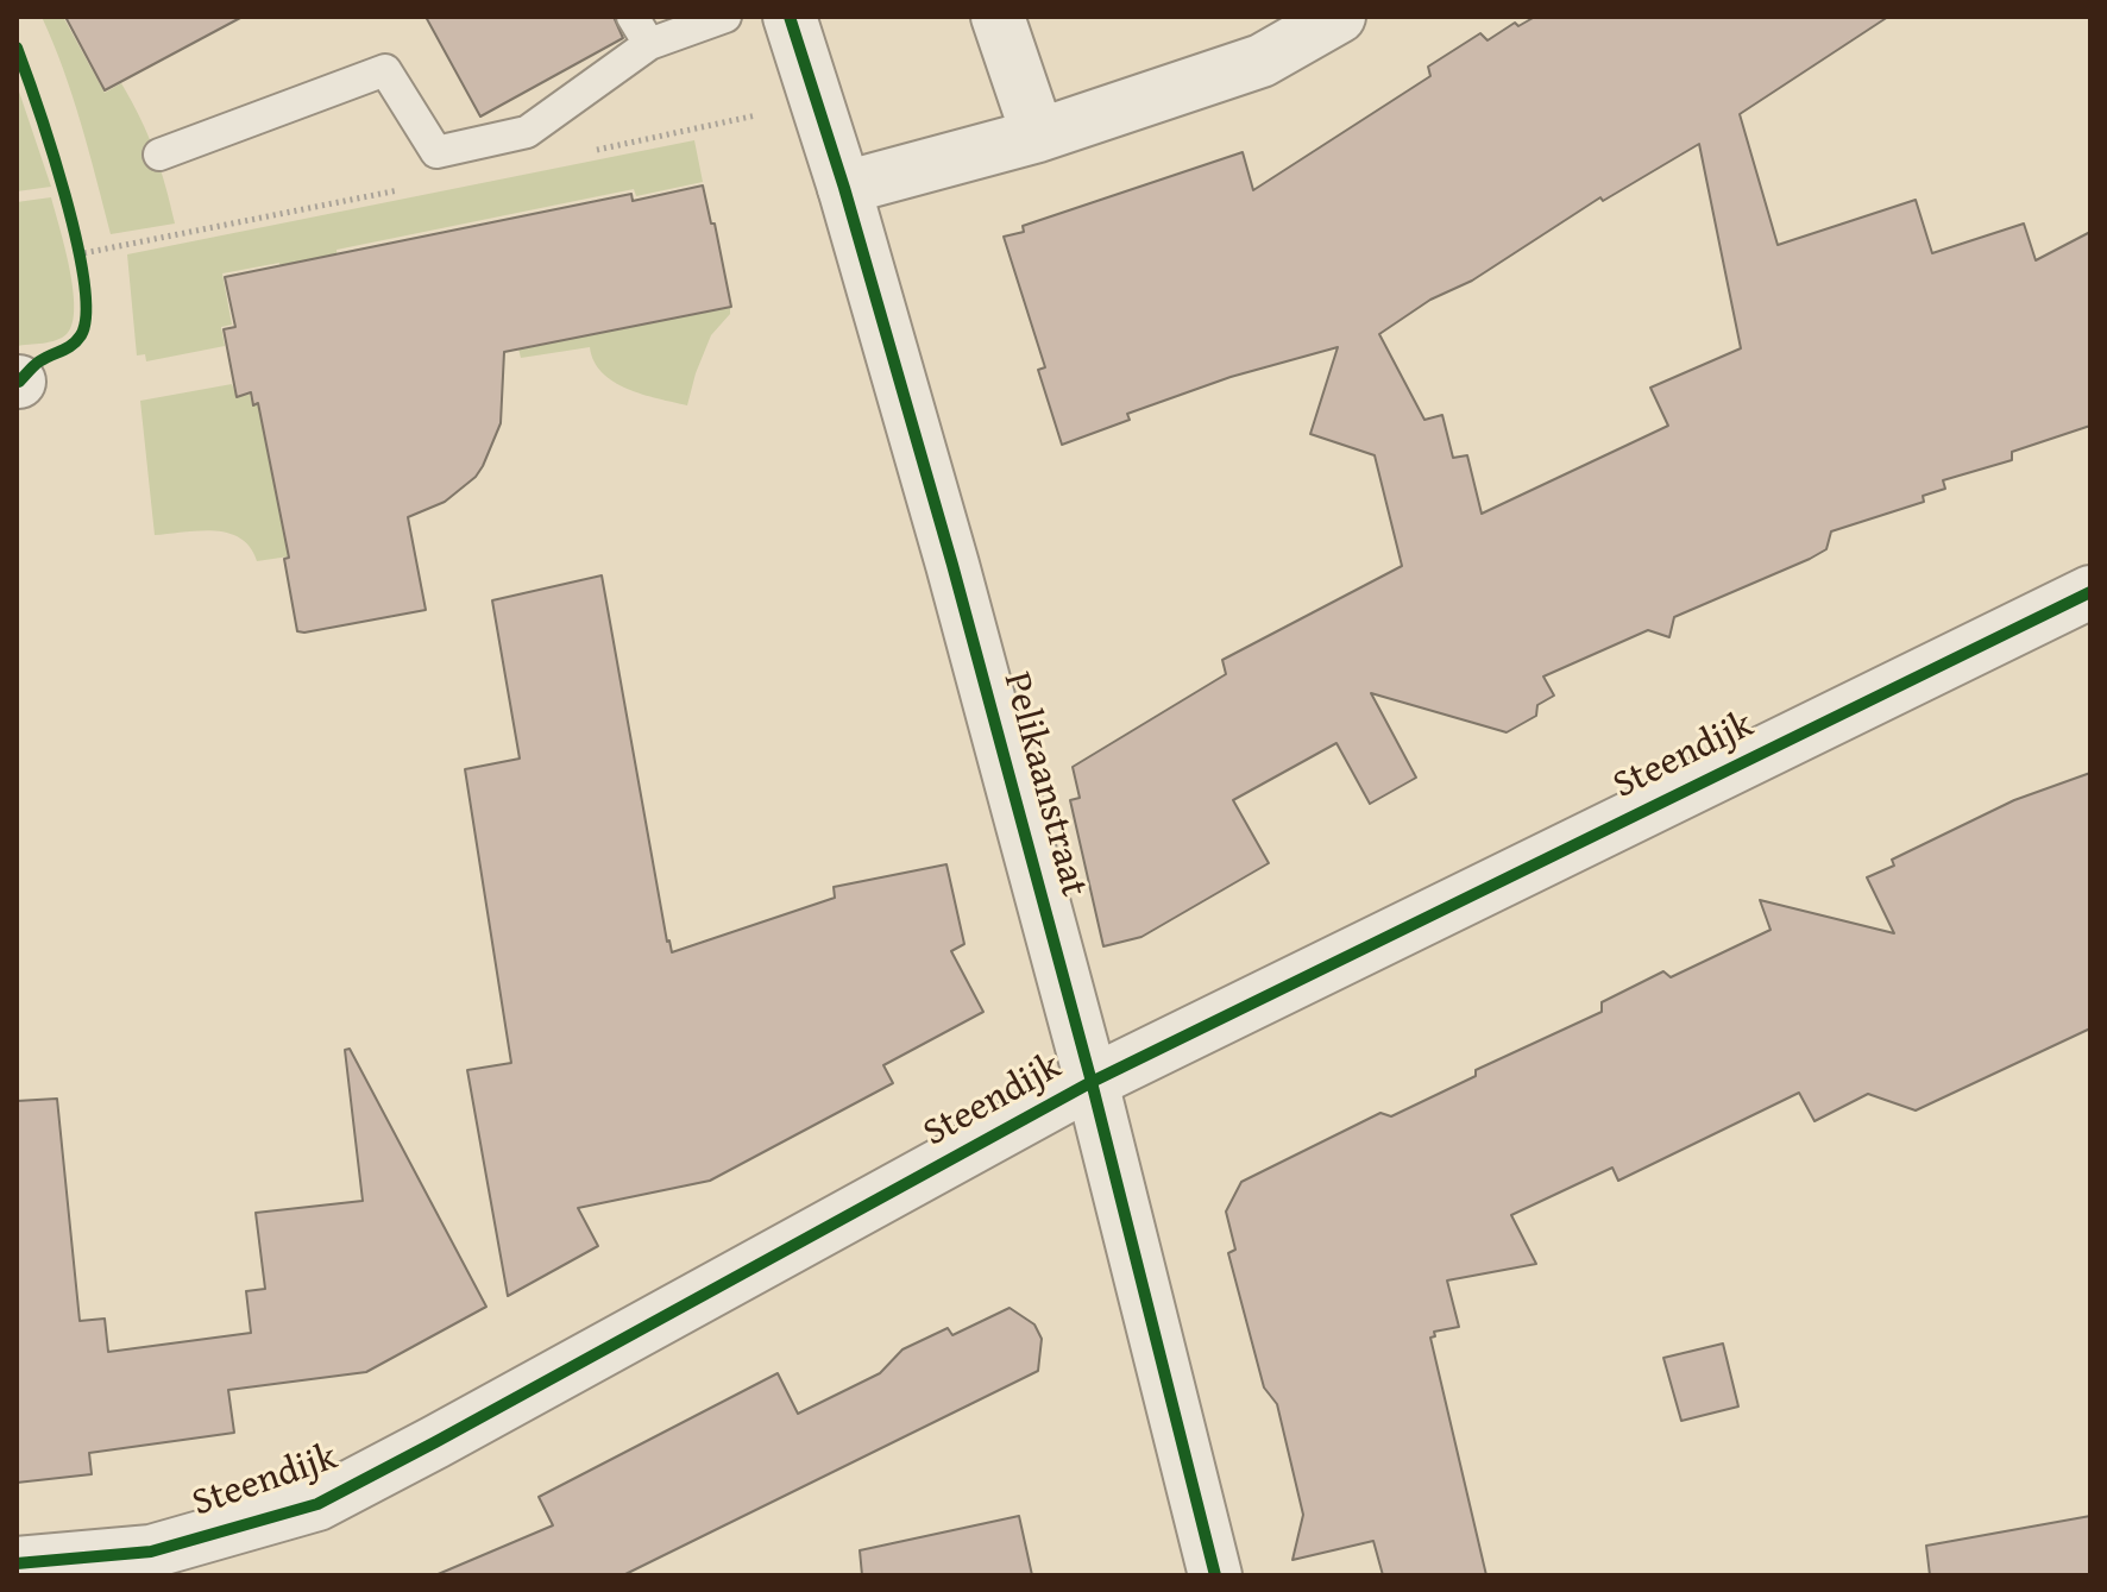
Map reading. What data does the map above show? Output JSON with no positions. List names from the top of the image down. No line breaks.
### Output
{"streets":{"street":["Steendijk","Pelikaanstraat"]},"crossings":[["Steendijk","Pelikaanstraat"]]}
